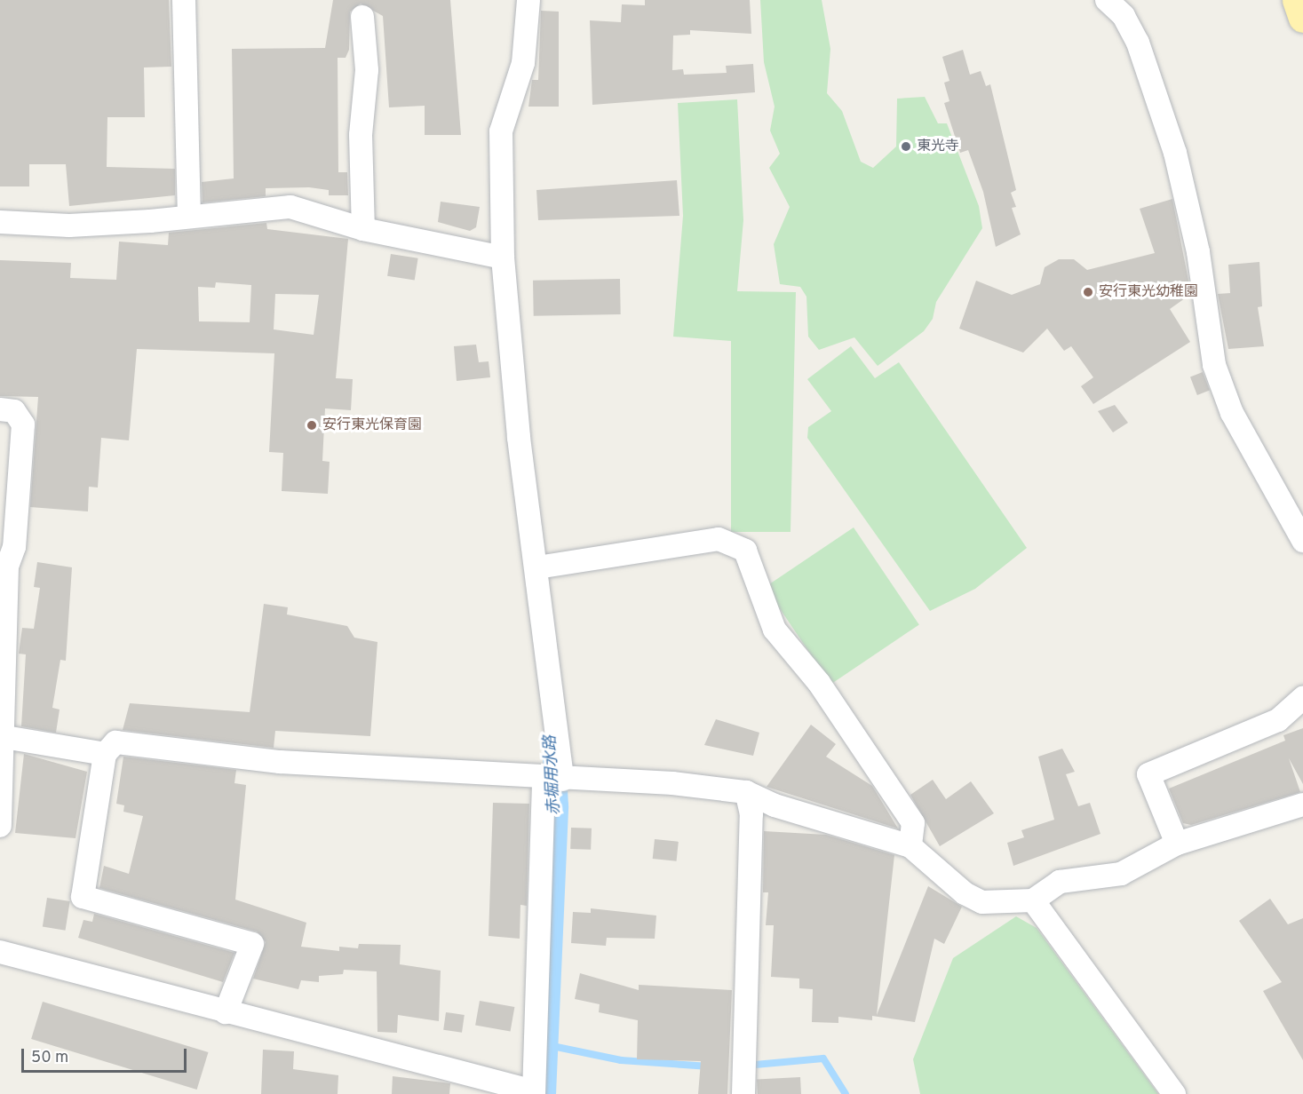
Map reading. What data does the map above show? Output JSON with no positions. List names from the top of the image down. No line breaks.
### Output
{"water":["赤堀用水路"],"places":["東光寺","安行東光幼稚園","安行東光保育園"],"scale_bar":"50 m"}
